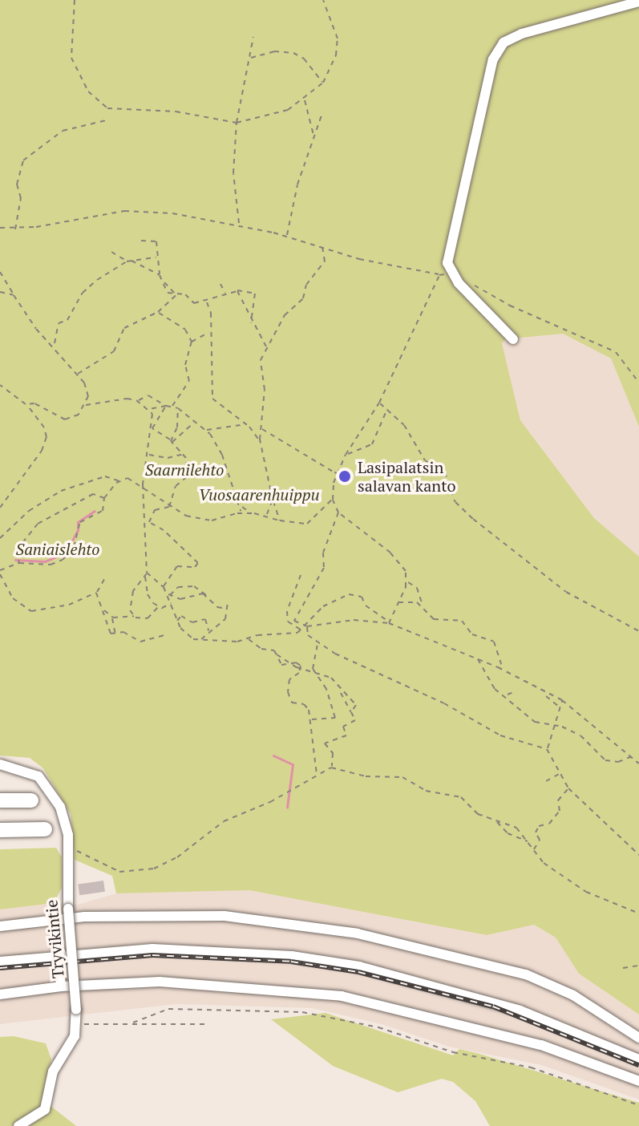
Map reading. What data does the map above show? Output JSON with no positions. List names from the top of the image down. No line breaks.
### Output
{"streets":{"lane":["Tryvikintie"]},"parks":["Saarnilehto","Vuosaarenhuippu","Saniaislehto"],"places":["Lasipalatsin salavan kanto"]}
